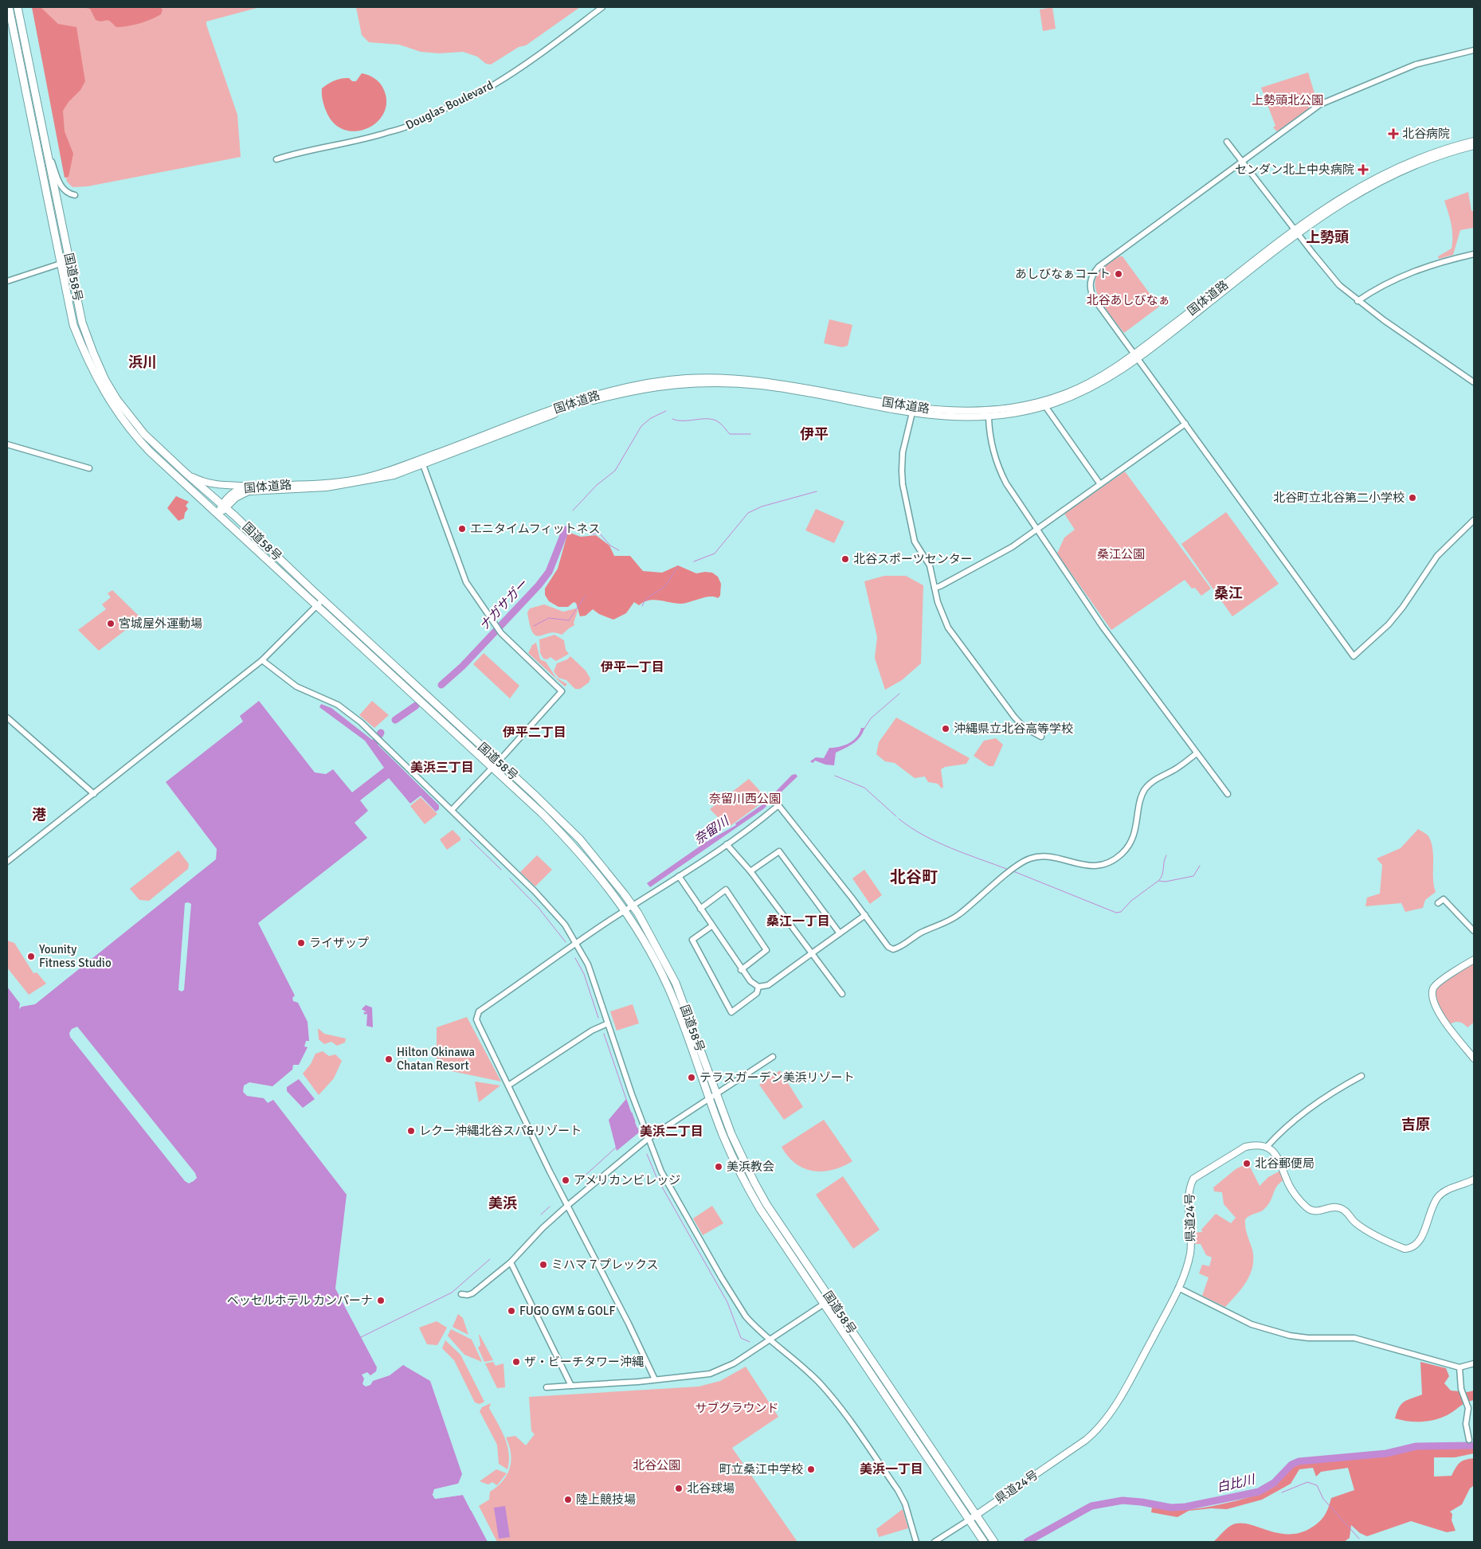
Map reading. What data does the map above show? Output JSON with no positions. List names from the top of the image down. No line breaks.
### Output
{"streets":{"highway":["国道58号"],"main road":["国体道路","県道24号"],"street":["Douglas Boulevard"]},"crossings":[["国道58号","国体道路"],["国道58号","県道24号"]],"districts":["上勢頭","浜川","伊平","桑江","伊平一丁目","伊平二丁目","美浜三丁目","港","北谷町","桑江一丁目","吉原","美浜二丁目","美浜","美浜一丁目"],"water":["ナガサガー","奈留川","白比川"],"parks":["上勢頭北公園","北谷あしびなぁ","桑江公園","奈留川西公園","サブグラウンド","北谷公園"],"places":{"health":["北谷病院","センダン北上中央病院"],"other":["あしびなぁコート","北谷町立北谷第二小学校","エニタイムフィットネス","北谷スポーツセンター","宮城屋外運動場","沖縄県立北谷高等学校","ライザップ","Younity Fitness Studio","Hilton Okinawa Chatan Resort","テラスガーデン美浜リゾート","レクー沖縄北谷スパ&リゾート","北谷郵便局","美浜教会","アメリカンビレッジ","ミハマ７プレックス","ベッセルホテル カンパーナ","FUGO GYM & GOLF","ザ・ビーチタワー沖縄","町立桑江中学校","北谷球場","陸上競技場"]}}
